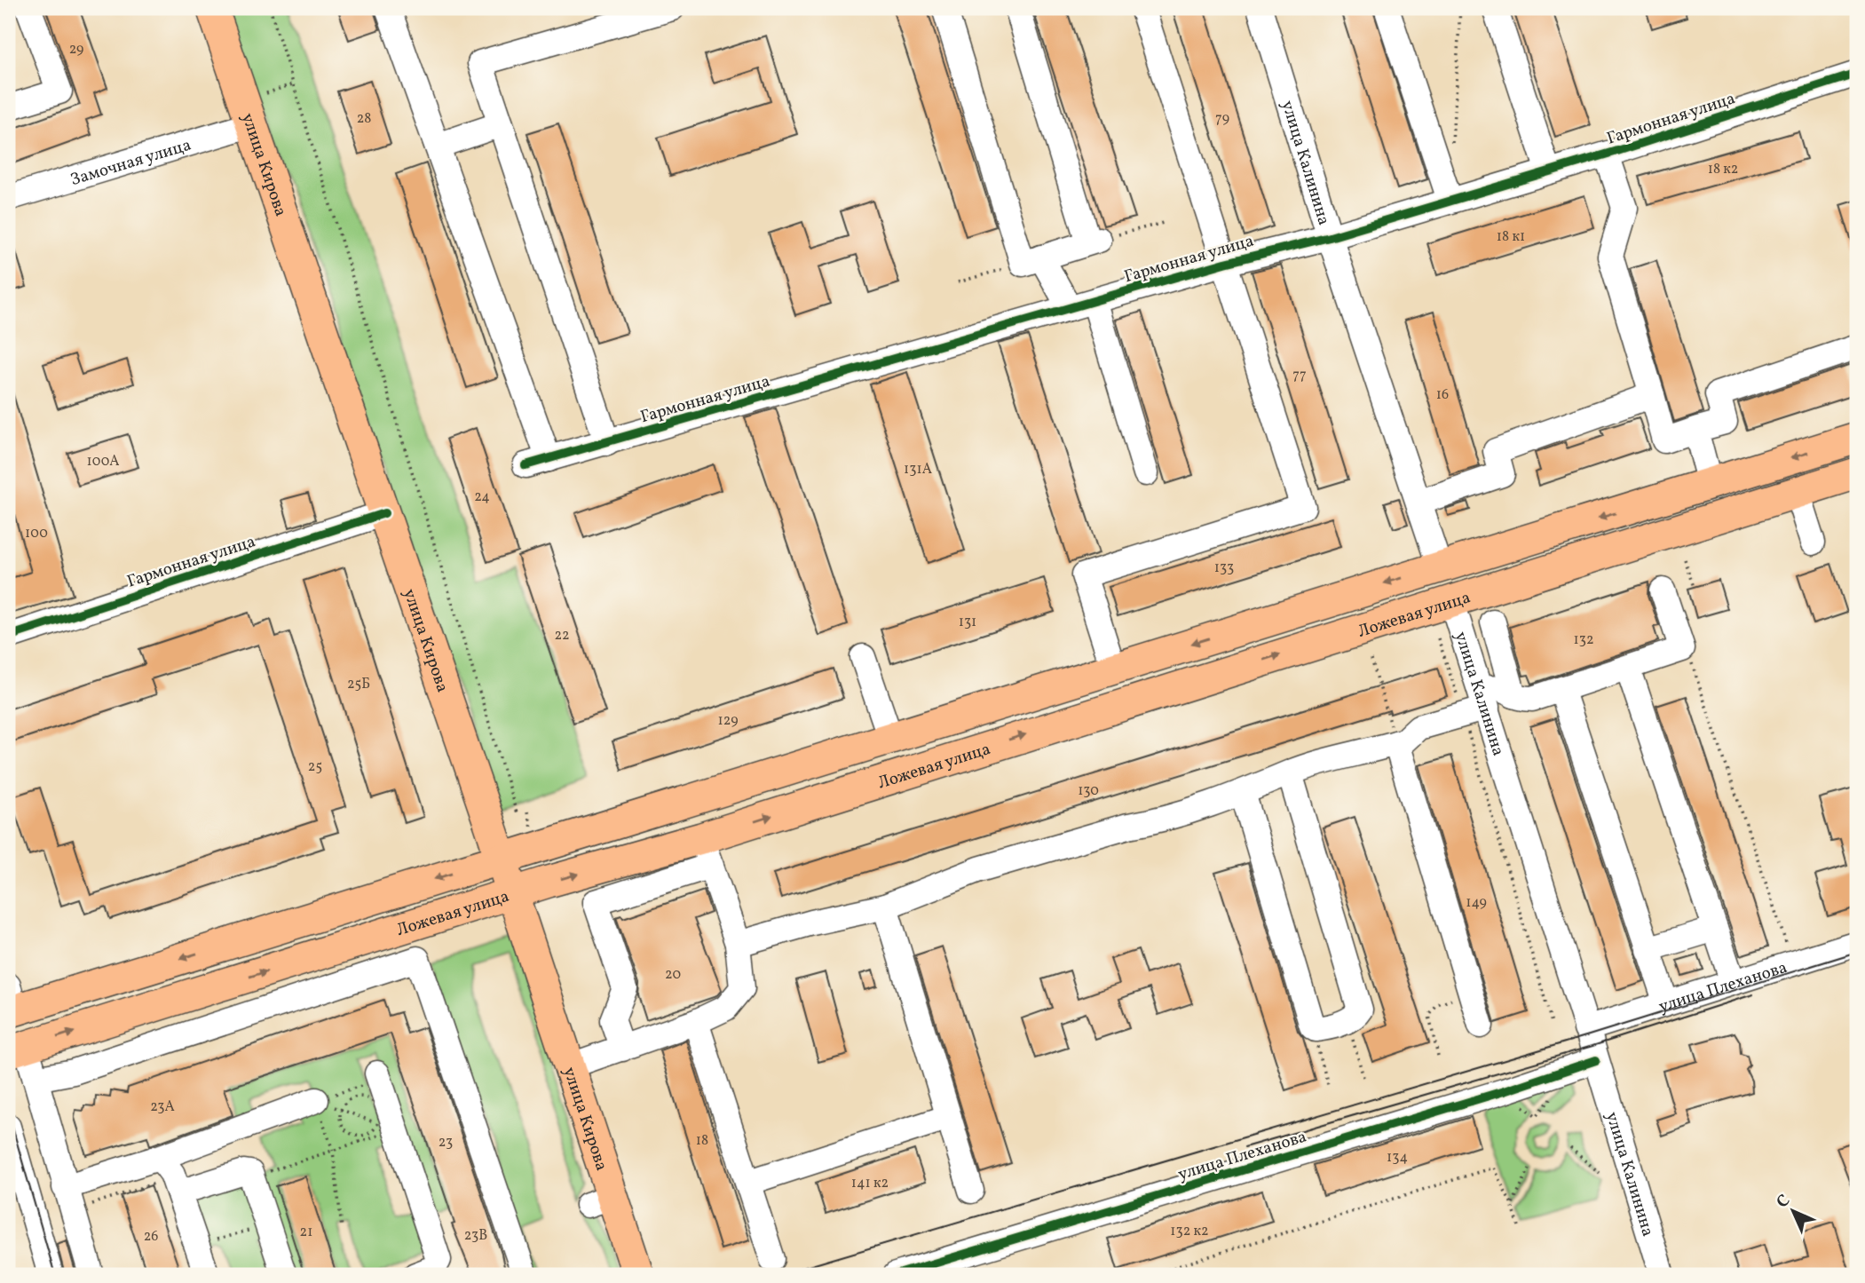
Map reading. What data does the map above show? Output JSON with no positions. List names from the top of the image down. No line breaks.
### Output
{"streets":{"main road":["улица Калинина","улица Кирова","Ложевая улица"],"street":["Гармонная улица","Замочная улица","улица Плеханова"]},"crossings":[["Гармонная улица","улица Калинина"],["Гармонная улица","улица Кирова"],["Замочная улица","улица Кирова"],["улица Калинина","Ложевая улица"],["улица Калинина","улица Плеханова"],["улица Кирова","Ложевая улица"]],"house_numbers":["29","28","79","18 к2","18 к1","77","16","100А","131А","24","100","133","131","22","132","25Б","129","25","130","149","20","23А","18","23","134","141 к2","132 к2","21","23В","26"],"north":"top left"}
